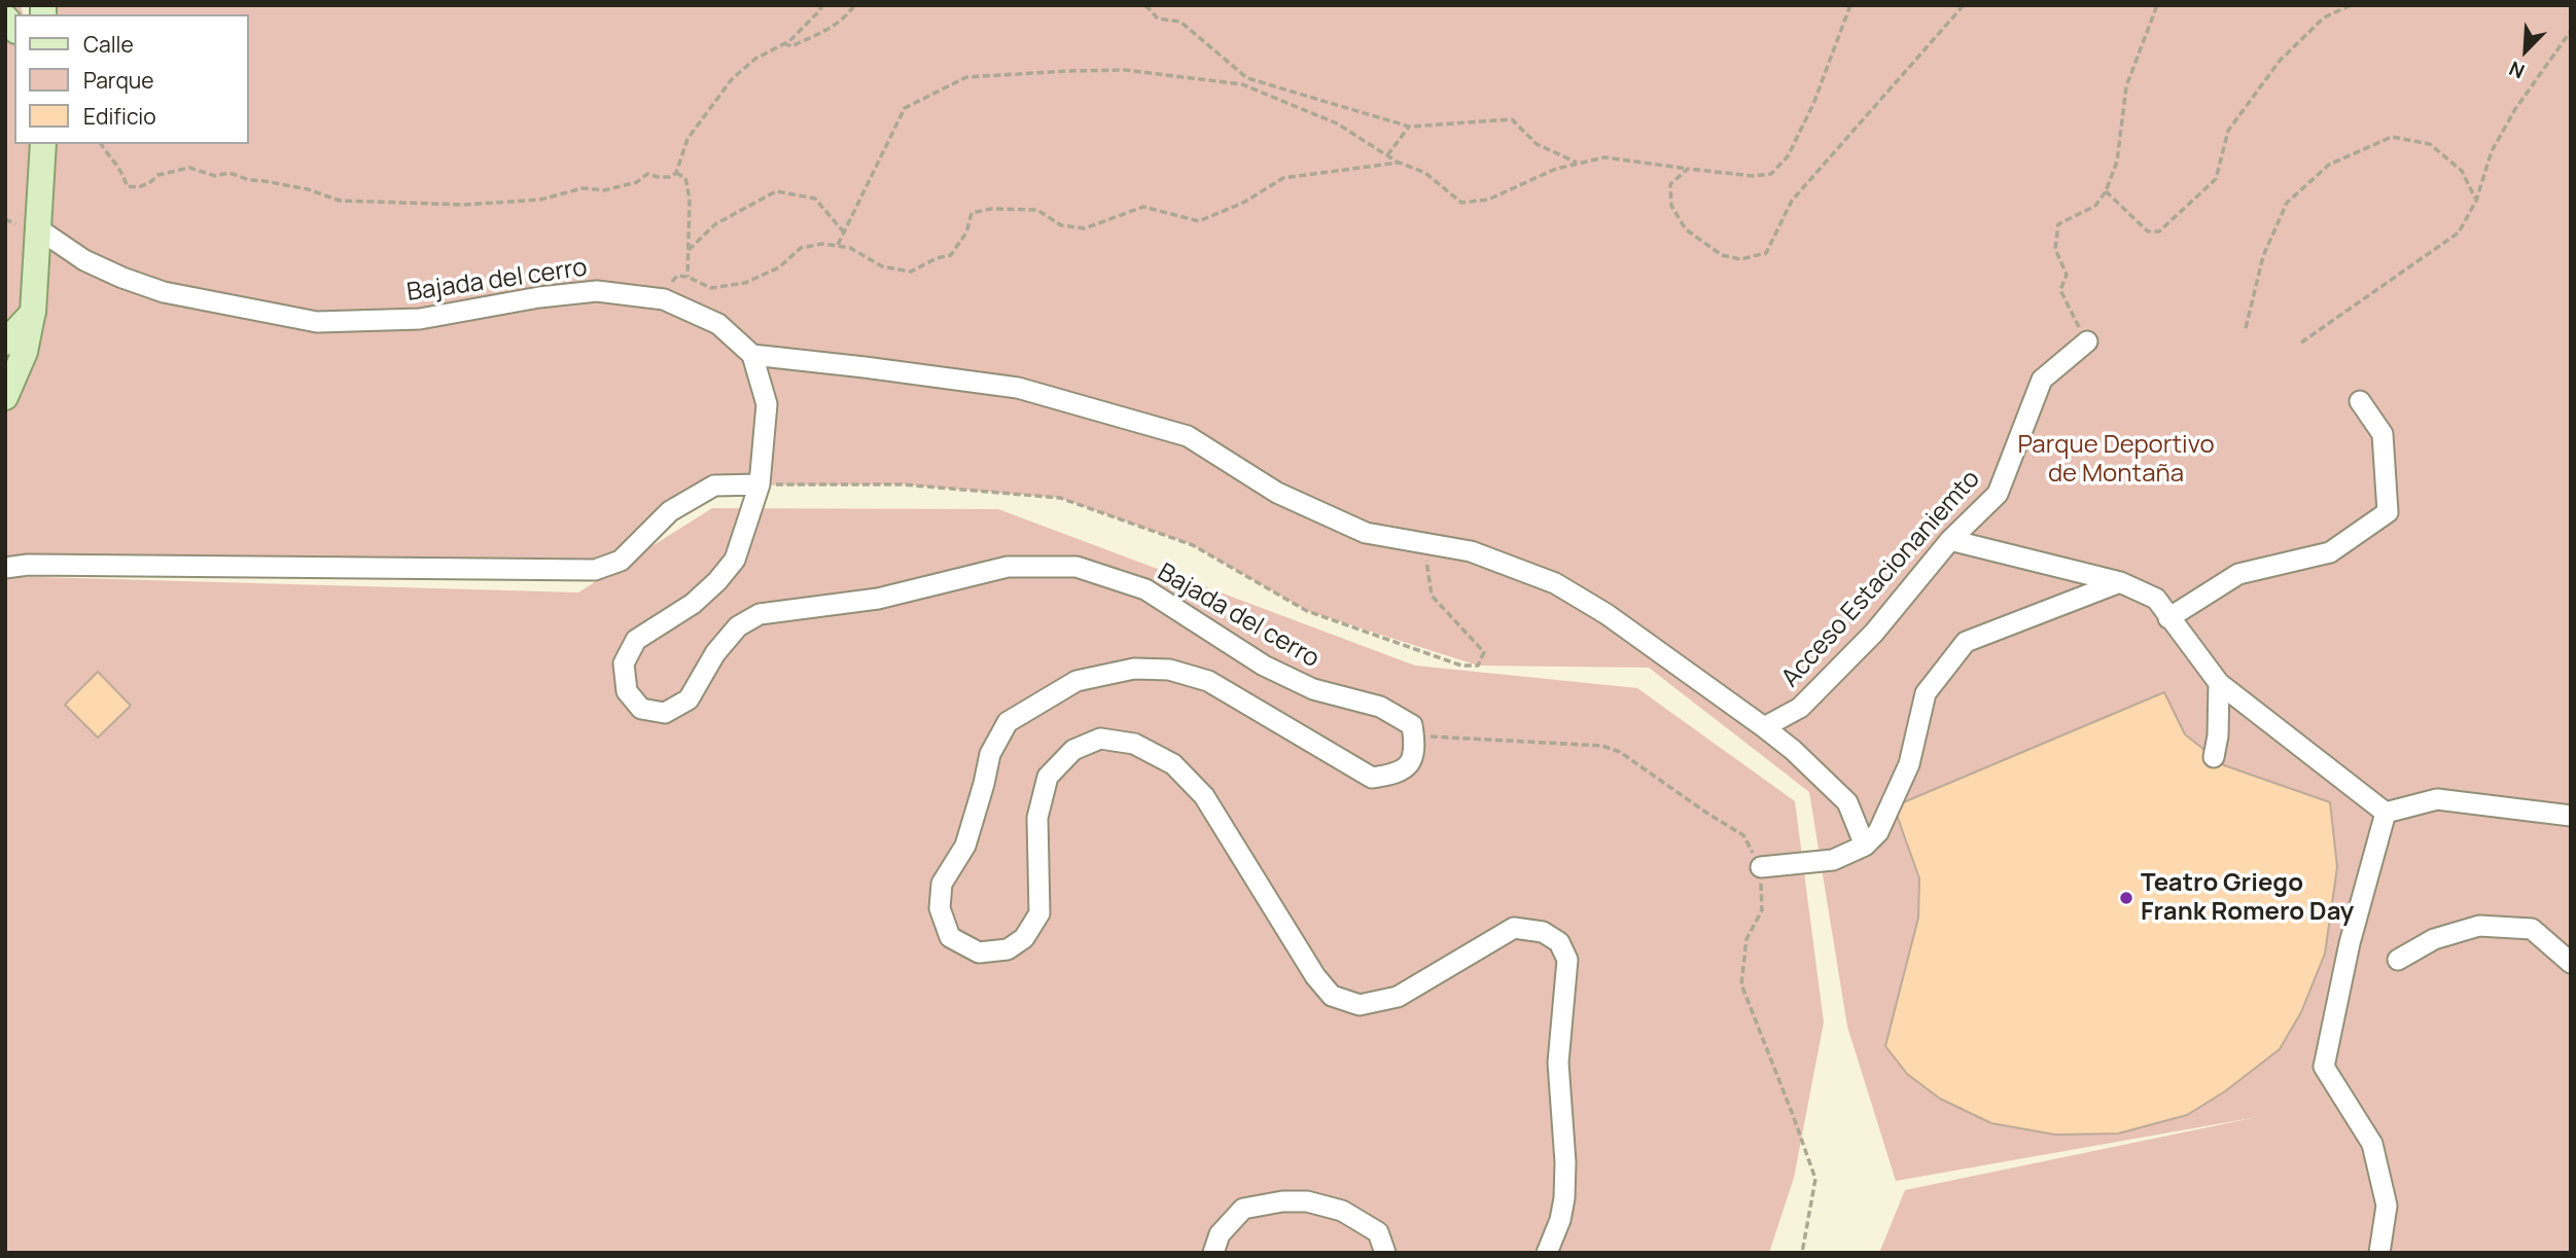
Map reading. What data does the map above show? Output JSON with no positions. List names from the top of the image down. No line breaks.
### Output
{"streets":{"street":["Bajada del cerro","Acceso Estacionaniemto"]},"parks":["Parque Deportivo de Montaña"],"places":["Teatro Griego Frank Romero Day"],"legend":["Calle","Parque","Edificio"],"north":"bottom left"}
